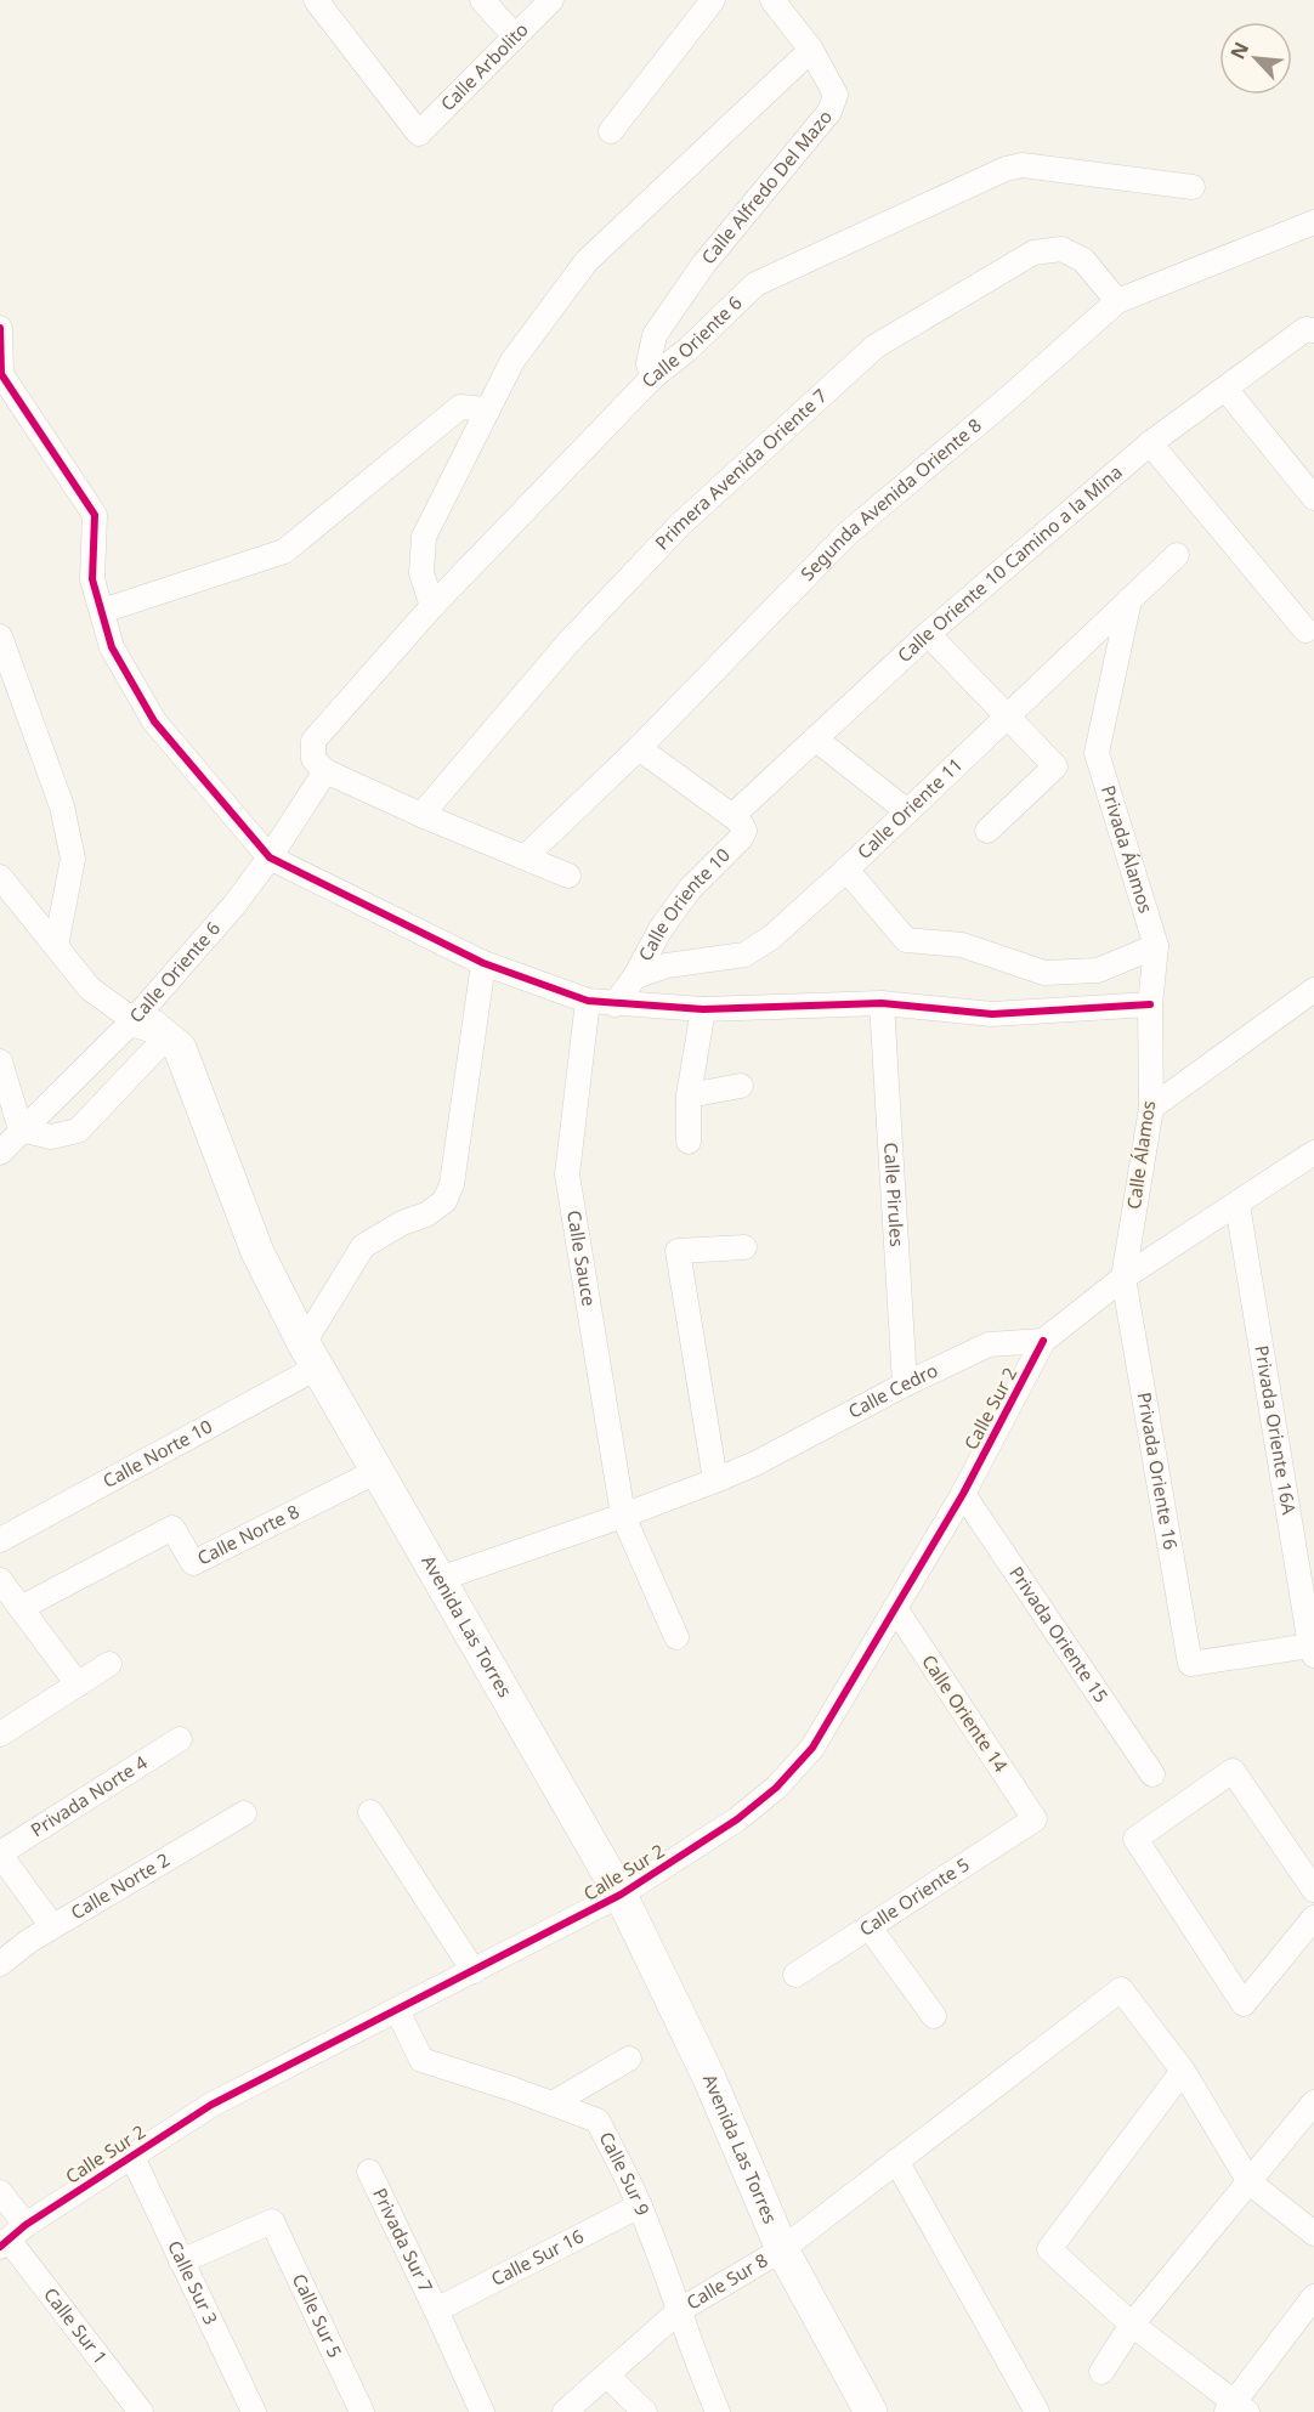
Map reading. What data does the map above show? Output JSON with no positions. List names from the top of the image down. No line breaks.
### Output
{"streets":{"main road":["Avenida Las Torres"],"street":["Calle Arbolito","Calle Alfredo Del Mazo","Calle Oriente 6","Primera Avenida Oriente 7","Segunda Avenida Oriente 8","Calle Oriente 10 Camino a la Mina","Calle Oriente 11","Privada Álamos","Calle Oriente 10","Calle Álamos","Calle Pirules","Calle Sauce","Calle Cedro","Calle Sur 2","Privada Oriente 16A","Calle Norte 10","Privada Oriente 16","Calle Norte 8","Privada Oriente 15","Calle Oriente 14","Privada Norte 4","Calle Norte 2","Calle Oriente 5","Calle Sur 9","Privada Sur 7","Calle Sur 16","Calle Sur 8","Calle Sur 3","Calle Sur 5","Calle Sur 1"]},"crossings":[["Calle Alfredo Del Mazo","Calle Oriente 6"],["Calle Oriente 6","Avenida Las Torres"],["Primera Avenida Oriente 7","Segunda Avenida Oriente 8"],["Calle Oriente 10 Camino a la Mina","Calle Oriente 10"],["Calle Oriente 11","Privada Álamos"],["Calle Oriente 11","Calle Oriente 10"],["Privada Álamos","Calle Álamos"],["Calle Álamos","Privada Oriente 16"],["Calle Pirules","Calle Cedro"],["Calle Sauce","Calle Cedro"],["Calle Cedro","Calle Sur 2"],["Calle Cedro","Avenida Las Torres"],["Calle Sur 2","Avenida Las Torres"],["Calle Sur 2","Privada Oriente 15"],["Calle Sur 2","Calle Oriente 14"],["Calle Sur 2","Calle Sur 9"],["Calle Sur 2","Calle Sur 3"],["Calle Sur 2","Calle Sur 1"],["Privada Oriente 16A","Privada Oriente 16"],["Calle Norte 10","Avenida Las Torres"],["Calle Norte 8","Avenida Las Torres"],["Avenida Las Torres","Calle Sur 8"],["Calle Oriente 14","Calle Oriente 5"],["Calle Sur 9","Calle Sur 16"],["Calle Sur 9","Calle Sur 8"],["Privada Sur 7","Calle Sur 16"],["Calle Sur 3","Calle Sur 5"]],"north":"top left"}
